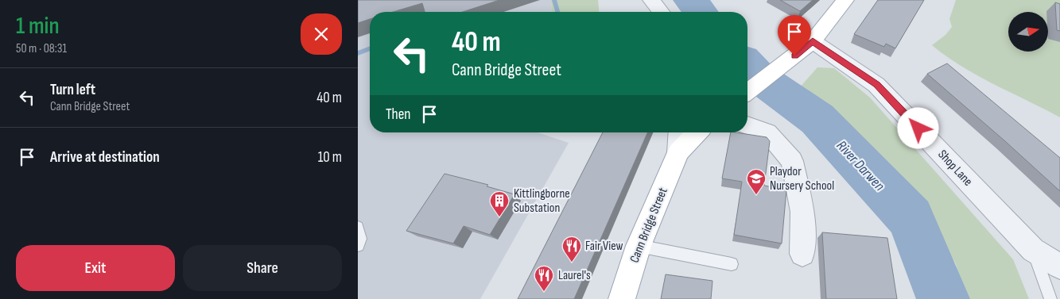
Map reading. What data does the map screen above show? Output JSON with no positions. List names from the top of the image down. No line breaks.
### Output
{"streets":{"main road":["Cann Bridge Street"],"street":["Shop Lane"]},"water":["River Darwen"],"places":{"school or university":["Playdor Nursery School"],"building":["Kittlingborne Substation"],"restaurant":["Fair View","Laurel's"]},"north":"right","page":{"heading":["1 min","50 m · 08:31"],"turn":["40 m","Cann Bridge Street"],"list":[{"name":"Turn left","note":"Cann Bridge Street","value":"40 m"},{"name":"Arrive at destination","value":"10 m"}],"then":"Then","buttons":["Exit","Share"]}}
